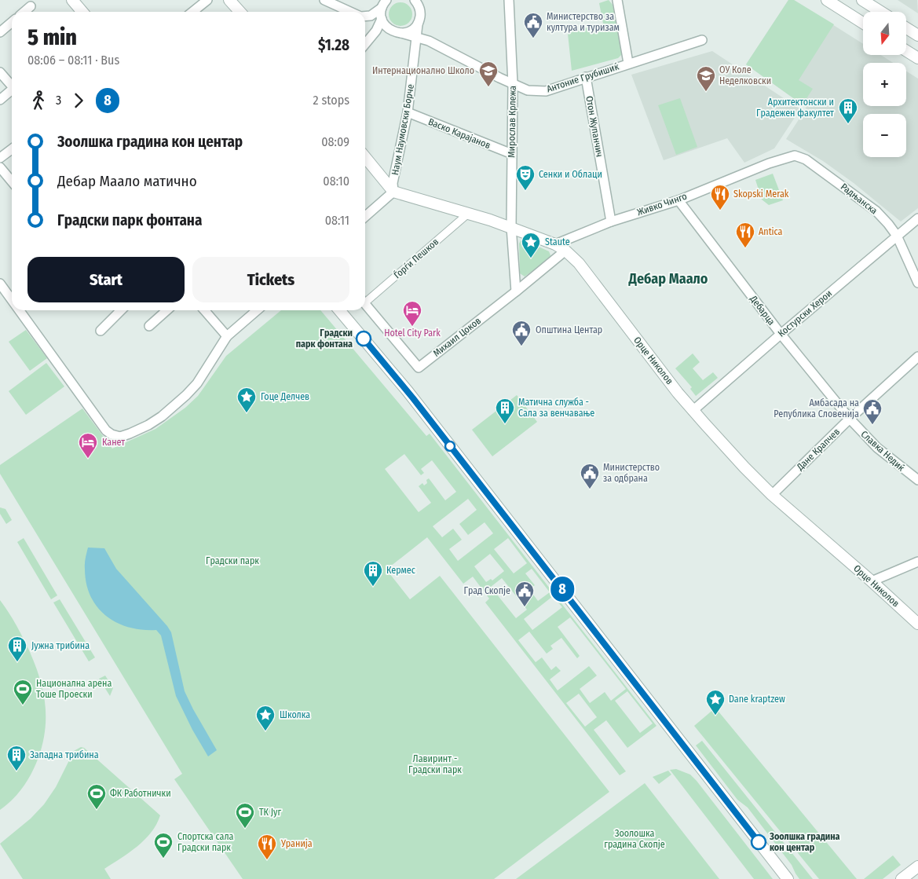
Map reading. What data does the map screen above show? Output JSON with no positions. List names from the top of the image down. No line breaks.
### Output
{"streets":{"street":["Антоние Грубишиќ","Мирослав Крлежа","Отон Жупанчич","Наум Наумовски Борче","Васко Карајанов","Радњанска","Живко Чинго","Ѓорѓи Пешков","Дебарца","Костурски Херои","Михаил Цоков","Орце Николов","Дане Крапчев","Славка Недиќ"]},"crossings":[["Антоние Грубишиќ","Мирослав Крлежа"],["Антоние Грубишиќ","Отон Жупанчич"],["Антоние Грубишиќ","Наум Наумовски Борче"],["Мирослав Крлежа","Васко Карајанов"],["Мирослав Крлежа","Михаил Цоков"],["Мирослав Крлежа","Орце Николов"],["Отон Жупанчич","Живко Чинго"],["Наум Наумовски Борче","Васко Карајанов"],["Наум Наумовски Борче","Орце Николов"],["Радњанска","Живко Чинго"],["Радњанска","Костурски Херои"],["Живко Чинго","Дебарца"],["Живко Чинго","Орце Николов"],["Ѓорѓи Пешков","Орце Николов"],["Дебарца","Костурски Херои"],["Дебарца","Дане Крапчев"],["Дебарца","Славка Недиќ"],["Костурски Херои","Орце Николов"],["Михаил Цоков","Орце Николов"],["Орце Николов","Дане Крапчев"],["Дане Крапчев","Славка Недиќ"]],"districts":["Дебар Маало"],"parks":["Градски парк","Лавиринт - Градски парк","Зоолошка градина Скопје"],"places":{"public building":["Министерство за култура и туризам","Општина Центар","Амбасада на Република Словенија","Министерство за одбрана","Град Скопје"],"school or university":["Интернационално Школо","ОУ Коле Неделковски"],"building":["Архитектонски и Градежен факултет","Матична служба - Сала за венчавање","Кермес","Јужна трибина","Западна трибина"],"theatre":["Сенки и Облаци"],"restaurant":["Skopski Merak","Antica","Уранија"],"place":["Staute","Гоце Делчев","Dane kraptzew","Школка"],"hotel":["Hotel City Park","Канет"],"other":["Градски парк фонтана","Зоолшка градина кон центар"],"sports":["Национална арена Тоше Проески","ФК Работнички","ТК Југ","Спортска сала Градски парк"]},"lines":["bus line 8"],"north":"bottom","page":{"on_map":"8","map_buttons":["+","−"],"heading":["5 min","08:06 – 08:11 · Bus","$1.28"],"legs":["3","8","2 stops"],"list":[{"name":"Зоолшка градина кон центар","value":"08:09"},{"name":"Дебар Маало матично","value":"08:10"},{"name":"Градски парк фонтана","value":"08:11"}],"buttons":["Start","Tickets"]}}
